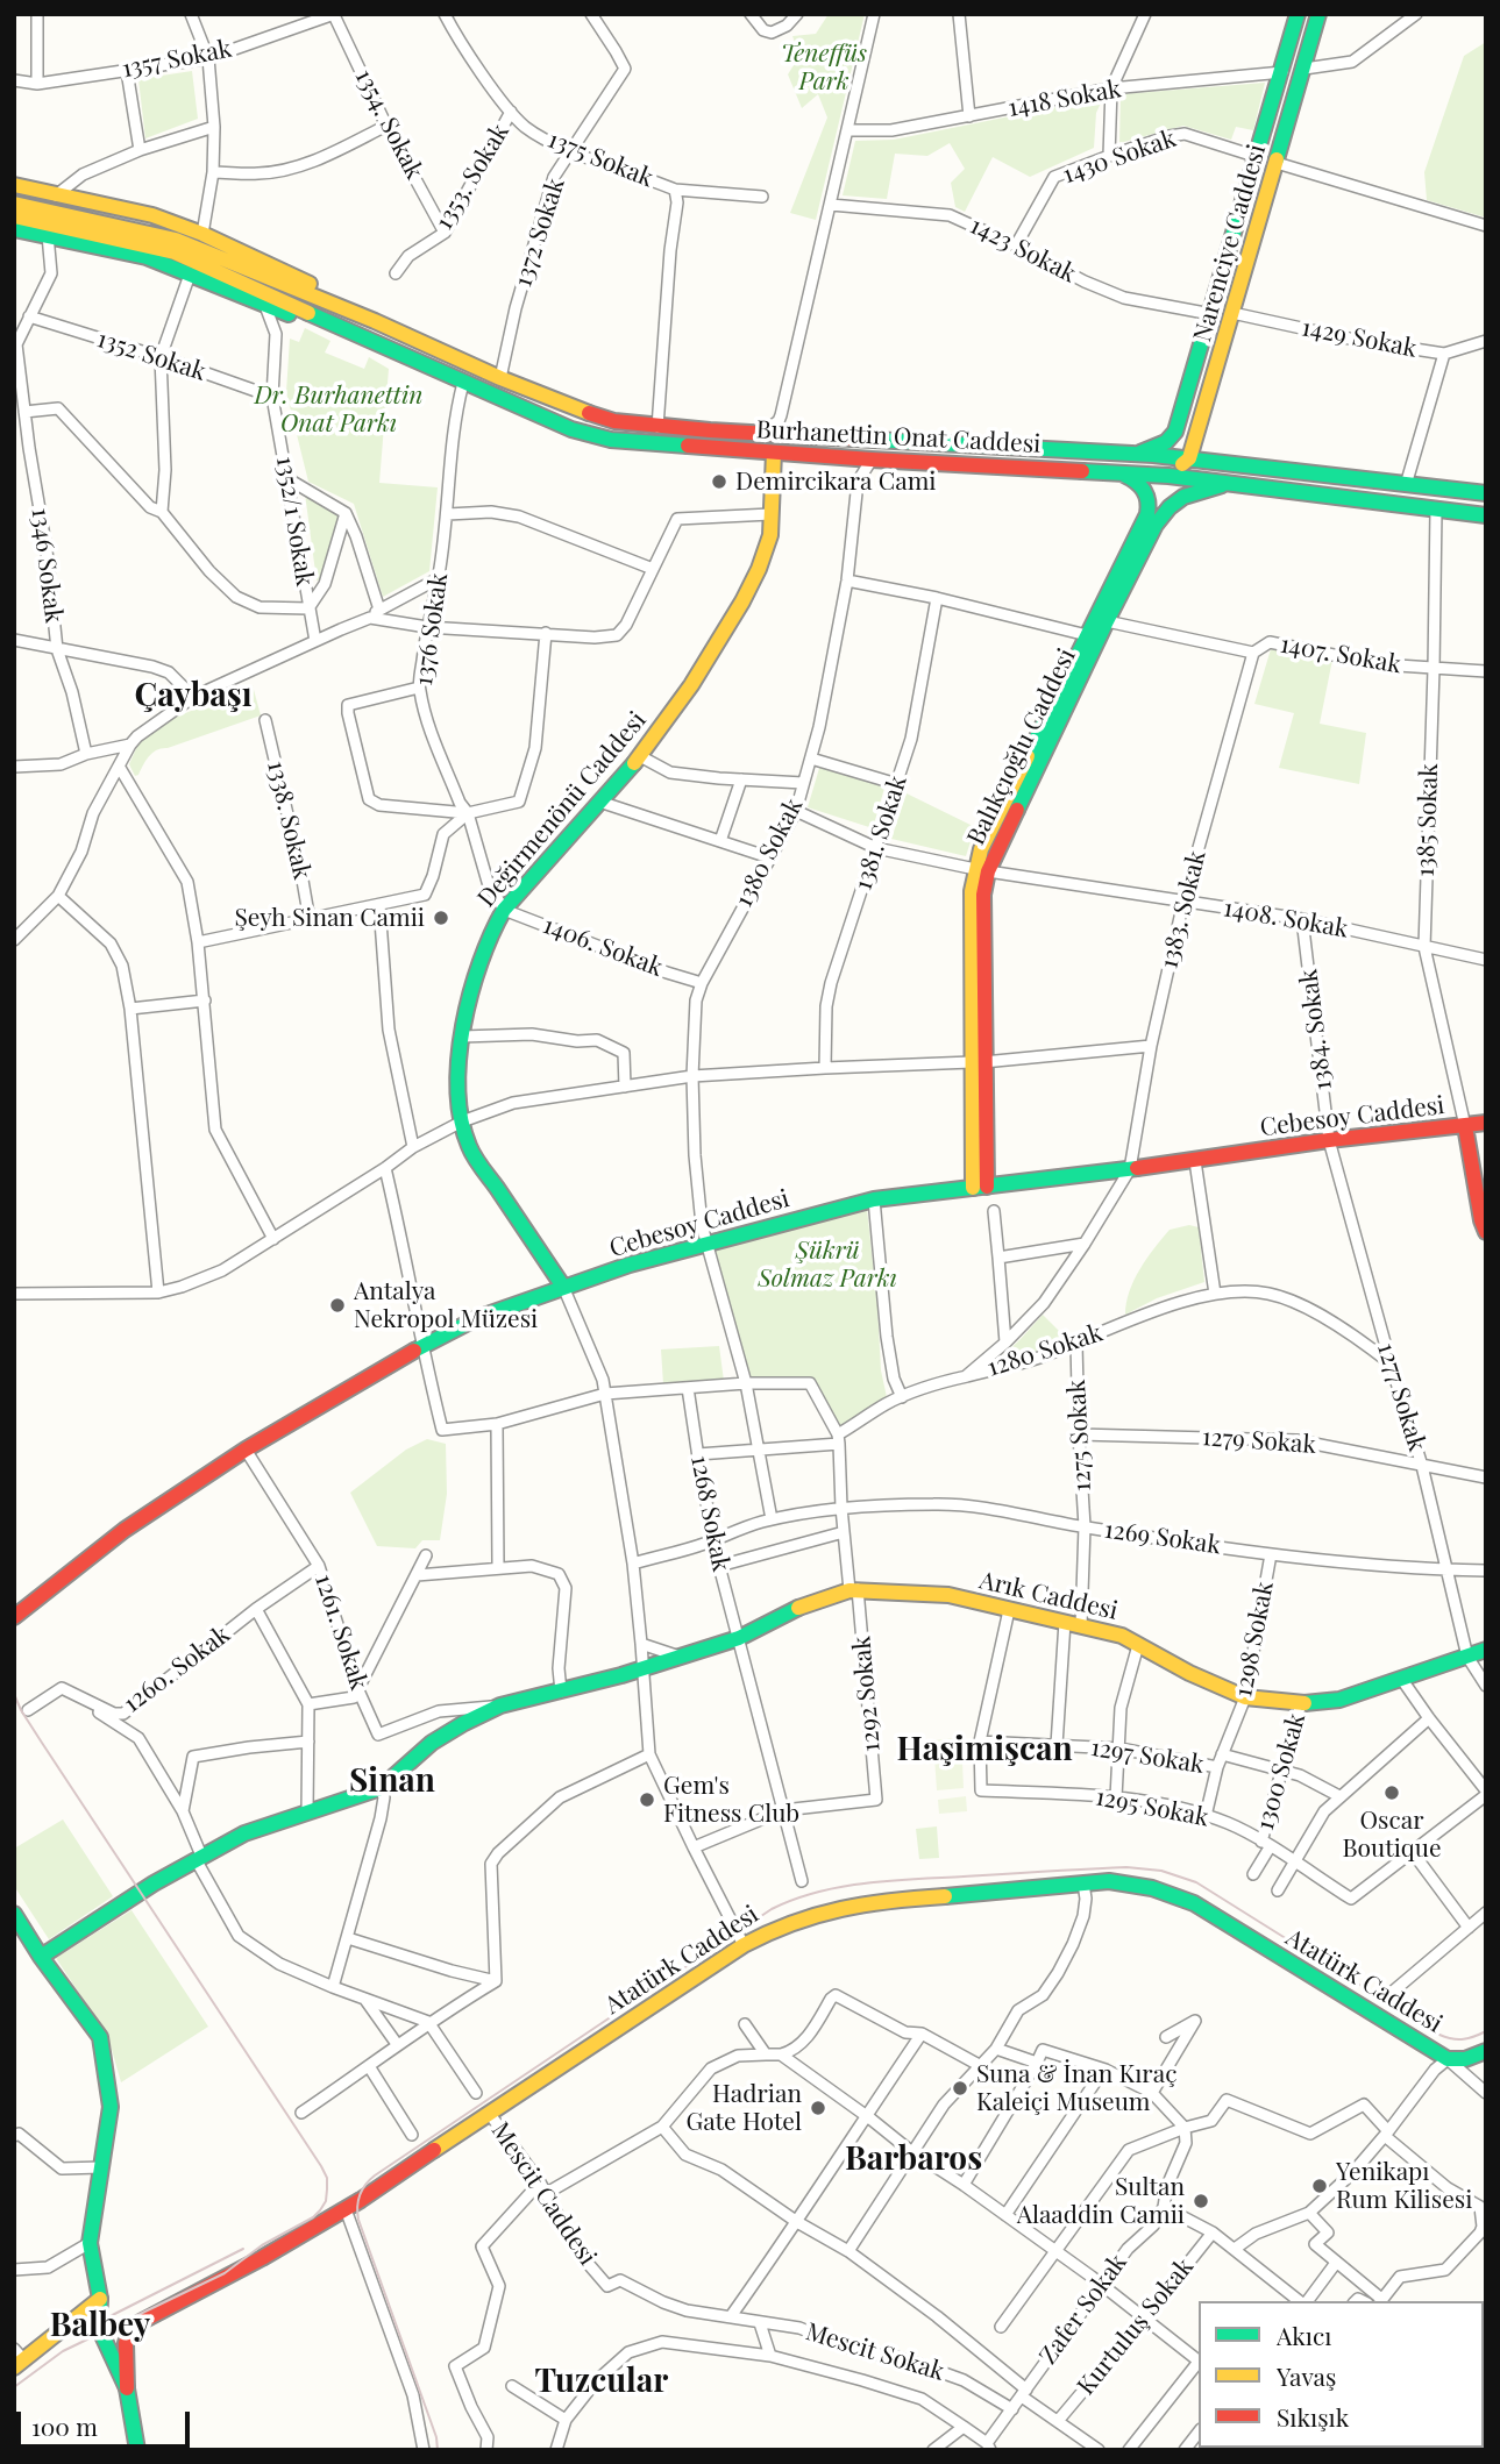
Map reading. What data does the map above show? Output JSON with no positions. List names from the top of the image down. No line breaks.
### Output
{"streets":{"main road":["Narenciye Caddesi","Burhanettin Onat Caddesi","Balıkçıoğlu Caddesi","Değirmenönü Caddesi","Cebesoy Caddesi","Arık Caddesi","Atatürk Caddesi"],"street":["1357 Sokak","1418 Sokak","1354. Sokak","1430 Sokak","1375 Sokak","1353. Sokak","1372 Sokak","1423 Sokak","1429 Sokak","1352 Sokak","1352/1 Sokak","1346 Sokak","1376 Sokak","1407. Sokak","1338. Sokak","1385 Sokak","1381. Sokak","1380 Sokak","1383. Sokak","1408. Sokak","1406. Sokak","1384. Sokak","1280 Sokak","1277 Sokak","1275 Sokak","1279 Sokak","1268 Sokak","1269 Sokak","1261. Sokak","1298 Sokak","1260. Sokak","1292 Sokak","1297 Sokak","1300 Sokak","1295 Sokak","Mescit Caddesi","Zafer Sokak","Kurtuluş Sokak","Mescit Sokak"]},"crossings":[["1357 Sokak","1354. Sokak"],["1418 Sokak","Narenciye Caddesi"],["1354. Sokak","1353. Sokak"],["1430 Sokak","Narenciye Caddesi"],["1430 Sokak","1423 Sokak"],["1375 Sokak","1353. Sokak"],["1375 Sokak","1372 Sokak"],["Narenciye Caddesi","1423 Sokak"],["Narenciye Caddesi","1429 Sokak"],["1352 Sokak","1352/1 Sokak"],["1352 Sokak","1346 Sokak"],["Burhanettin Onat Caddesi","1352/1 Sokak"],["Burhanettin Onat Caddesi","1346 Sokak"],["Burhanettin Onat Caddesi","1376 Sokak"],["Burhanettin Onat Caddesi","Balıkçıoğlu Caddesi"],["Burhanettin Onat Caddesi","Değirmenönü Caddesi"],["Burhanettin Onat Caddesi","1385 Sokak"],["Burhanettin Onat Caddesi","1380 Sokak"],["1376 Sokak","Değirmenönü Caddesi"],["1376 Sokak","1406. Sokak"],["1407. Sokak","Balıkçıoğlu Caddesi"],["1407. Sokak","1385 Sokak"],["1407. Sokak","1383. Sokak"],["Balıkçıoğlu Caddesi","1408. Sokak"],["Balıkçıoğlu Caddesi","Cebesoy Caddesi"],["Değirmenönü Caddesi","1406. Sokak"],["Değirmenönü Caddesi","Cebesoy Caddesi"],["1385 Sokak","1408. Sokak"],["1385 Sokak","Cebesoy Caddesi"],["1381. Sokak","1408. Sokak"],["1380 Sokak","1408. Sokak"],["1380 Sokak","1406. Sokak"],["1380 Sokak","Cebesoy Caddesi"],["1380 Sokak","1280 Sokak"],["1380 Sokak","1269 Sokak"],["1383. Sokak","1408. Sokak"],["1383. Sokak","Cebesoy Caddesi"],["1408. Sokak","1384. Sokak"],["1384. Sokak","Cebesoy Caddesi"],["1384. Sokak","1277 Sokak"],["Cebesoy Caddesi","1277 Sokak"],["Cebesoy Caddesi","1261. Sokak"],["1280 Sokak","1277 Sokak"],["1280 Sokak","1275 Sokak"],["1280 Sokak","1268 Sokak"],["1280 Sokak","1292 Sokak"],["1277 Sokak","1279 Sokak"],["1277 Sokak","1269 Sokak"],["1277 Sokak","Arık Caddesi"],["1275 Sokak","1279 Sokak"],["1275 Sokak","1269 Sokak"],["1275 Sokak","Arık Caddesi"],["1268 Sokak","1269 Sokak"],["1268 Sokak","Arık Caddesi"],["1268 Sokak","1292 Sokak"],["1269 Sokak","1298 Sokak"],["1269 Sokak","1292 Sokak"],["Arık Caddesi","1261. Sokak"],["Arık Caddesi","1298 Sokak"],["Arık Caddesi","1292 Sokak"],["Arık Caddesi","1300 Sokak"],["1261. Sokak","1260. Sokak"],["1298 Sokak","1297 Sokak"],["1298 Sokak","1295 Sokak"],["1297 Sokak","1295 Sokak"],["1300 Sokak","1295 Sokak"],["Atatürk Caddesi","Mescit Caddesi"],["Mescit Caddesi","Mescit Sokak"],["Zafer Sokak","Mescit Sokak"]],"districts":["Çaybaşı","Haşimişcan","Sinan","Barbaros","Balbey","Tuzcular"],"parks":["Teneffüs Park","Dr. Burhanettin Onat Parkı","Şükrü Solmaz Parkı"],"places":["Demircikara Cami","Şeyh Sinan Camii","Antalya Nekropol Müzesi","Oscar Boutique","Gem's Fitness Club","Suna & İnan Kıraç Kaleiçi Museum","Hadrian Gate Hotel","Yenikapı Rum Kilisesi","Sultan Alaaddin Camii"],"legend":["Akıcı","Yavaş","Sıkışık"],"scale_bar":"100 m"}
